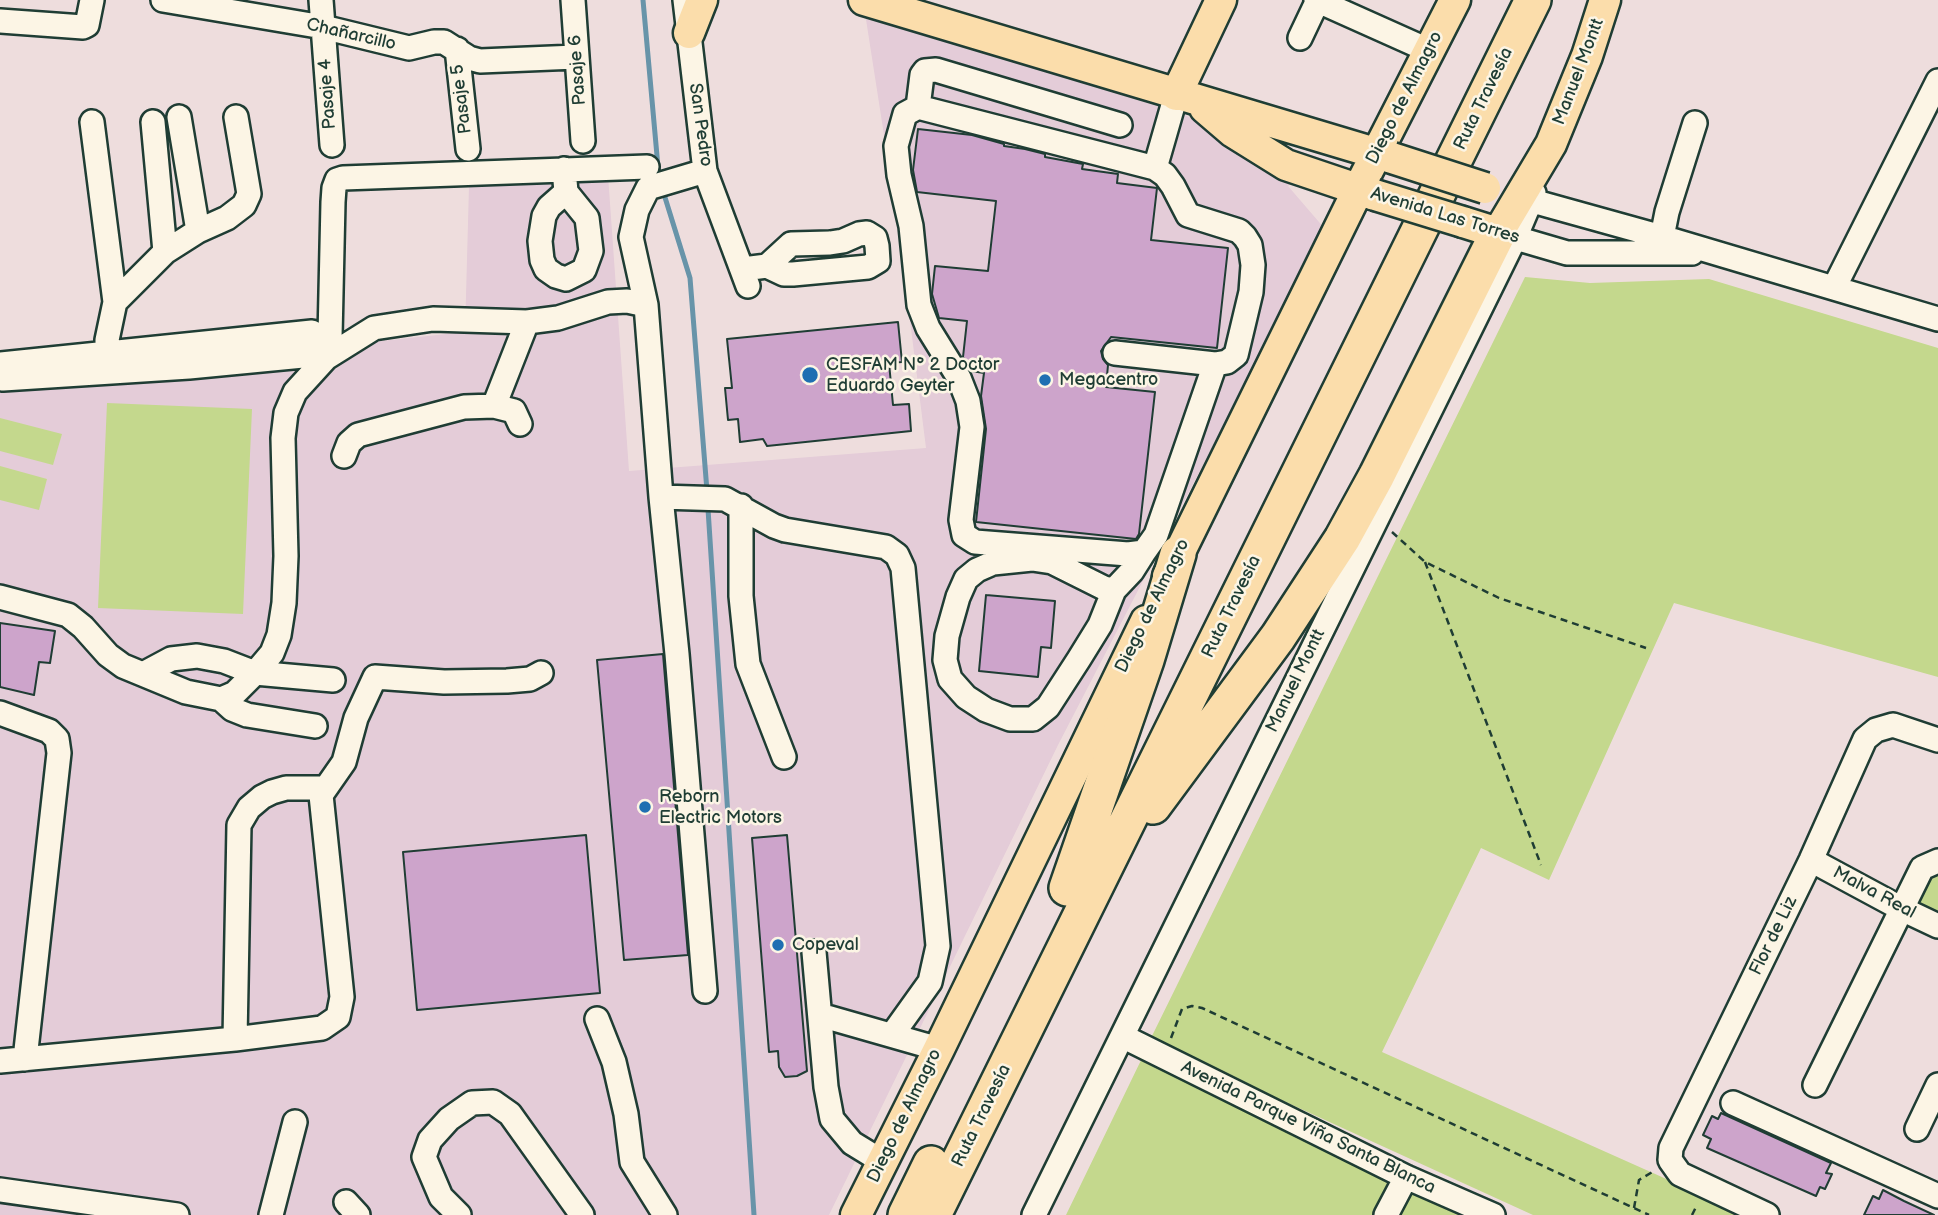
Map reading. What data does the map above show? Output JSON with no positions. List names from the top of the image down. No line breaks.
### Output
{"streets":{"highway":["Ruta Travesía"],"main road":["Manuel Montt","Diego de Almagro","Avenida Las Torres"],"street":["Chañarcillo","Pasaje 6","Pasaje 4","Pasaje 5","San Pedro","Malva Real","Flor de Liz","Avenida Parque Viña Santa Blanca"]},"crossings":[["Chañarcillo","Pasaje 6"],["Chañarcillo","Pasaje 4"],["Chañarcillo","Pasaje 5"],["Manuel Montt","Avenida Las Torres"],["Manuel Montt","Avenida Parque Viña Santa Blanca"],["Diego de Almagro","Avenida Las Torres"],["Malva Real","Flor de Liz"]],"places":["CESFAM N° 2 Doctor Eduardo Geyter","Megacentro","Reborn Electric Motors","Copeval"]}
